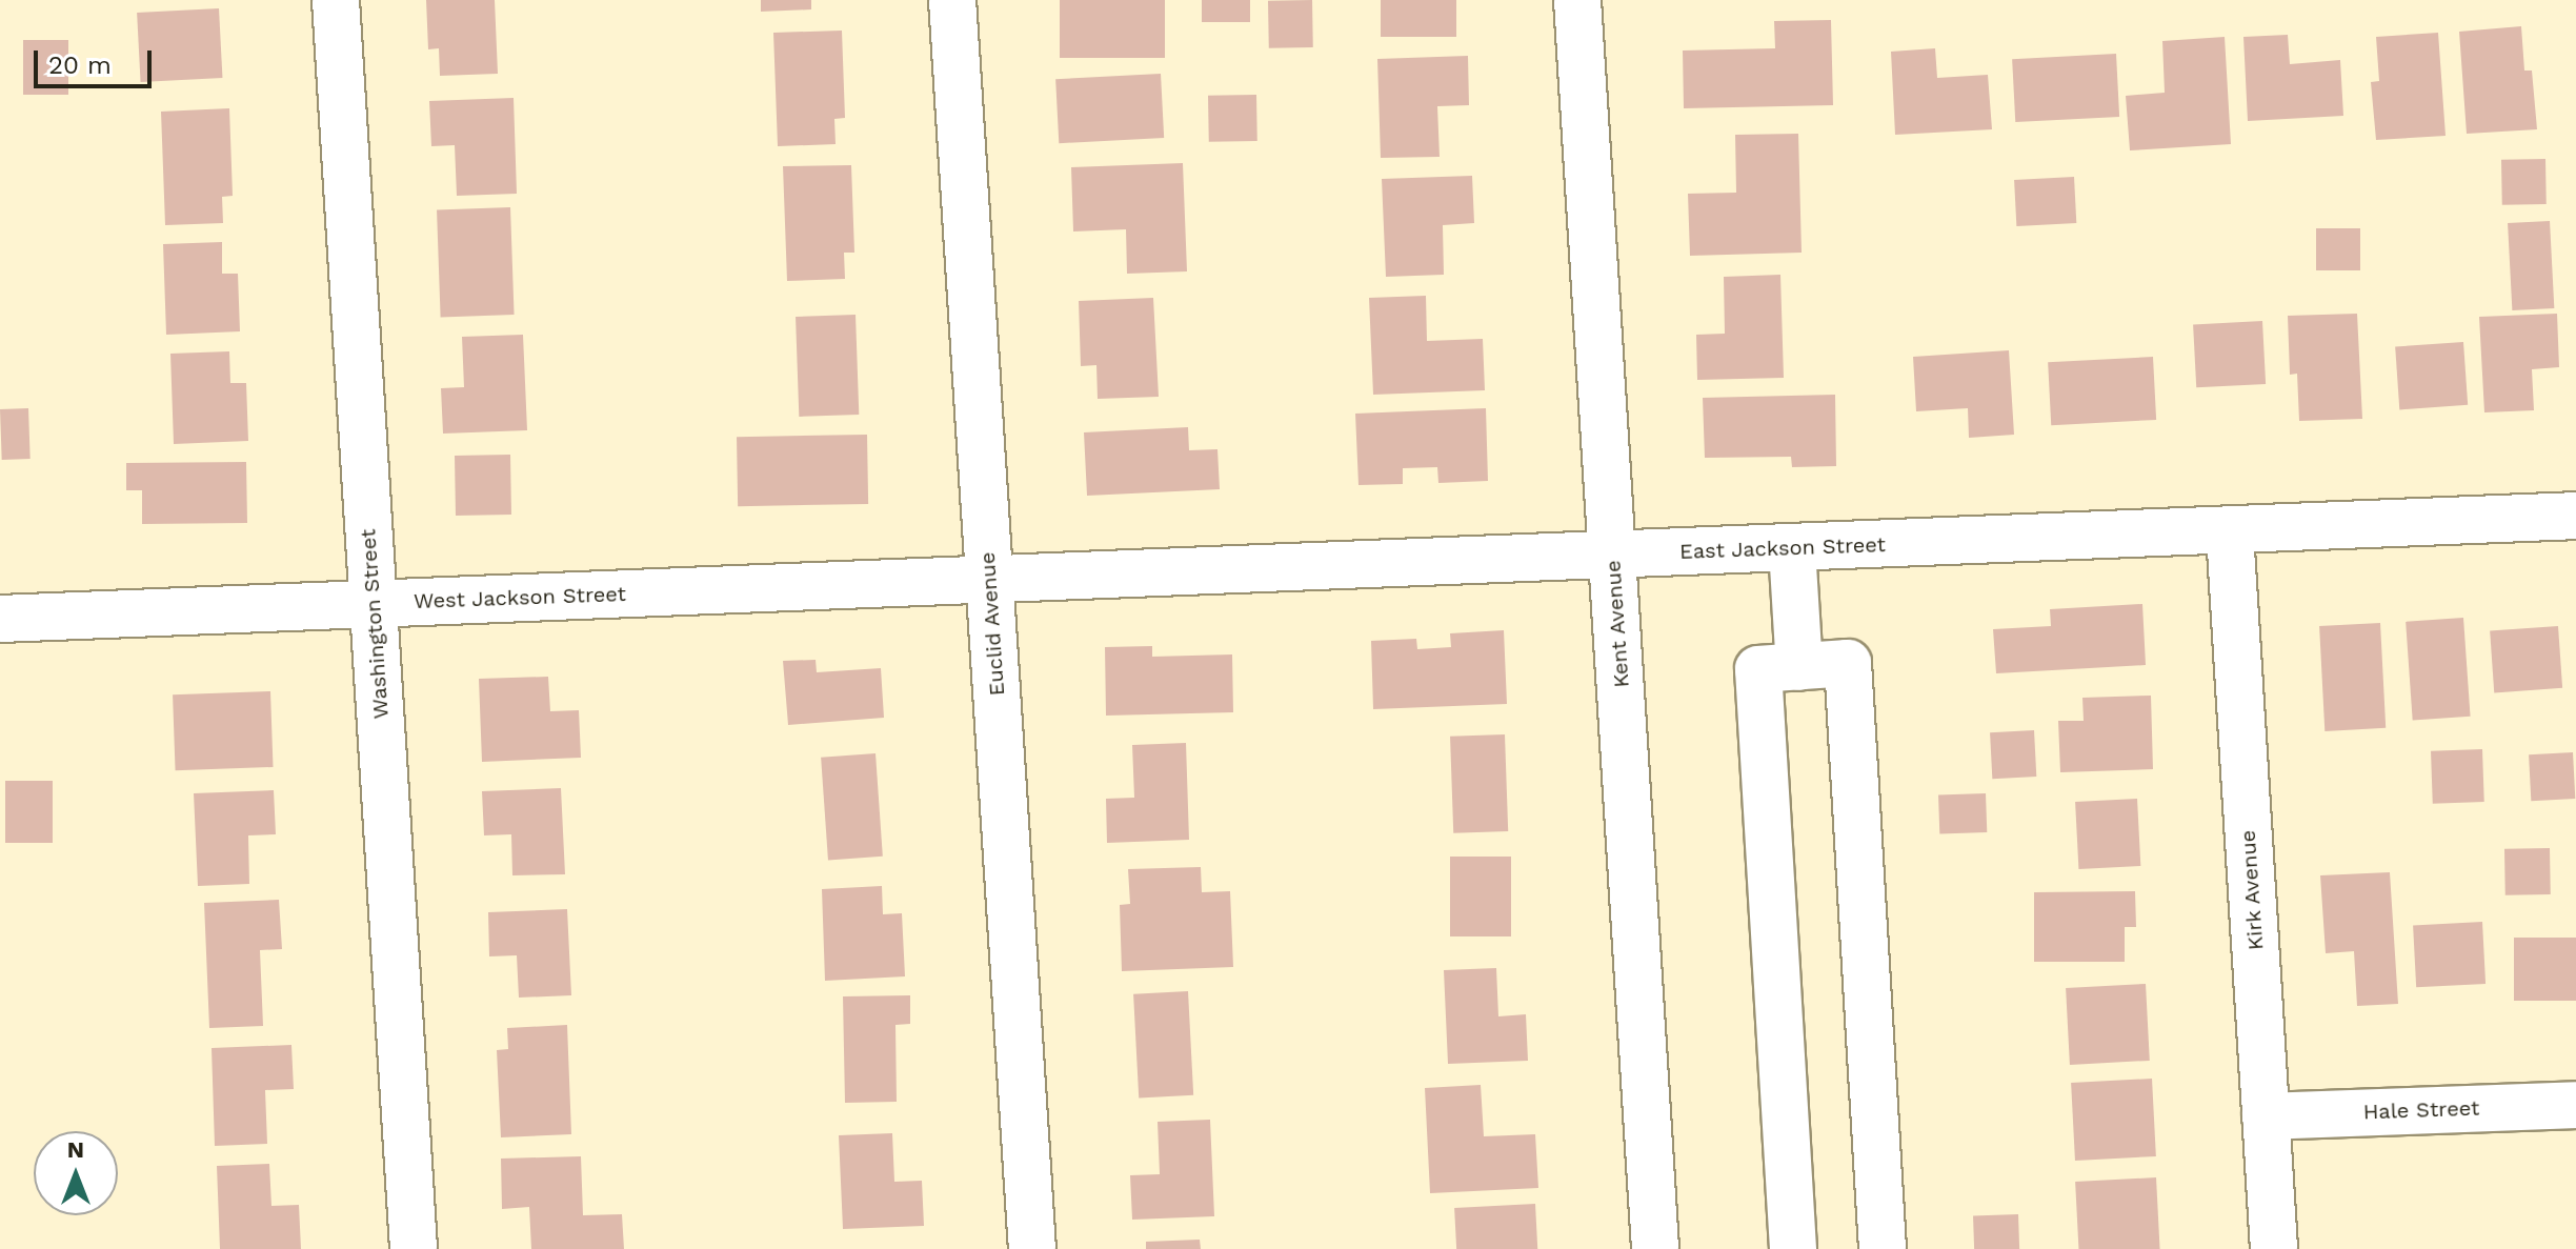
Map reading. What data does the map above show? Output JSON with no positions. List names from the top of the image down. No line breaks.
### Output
{"streets":{"street":["East Jackson Street","West Jackson Street","Washington Street","Euclid Avenue","Kent Avenue","Kirk Avenue","Hale Street"]},"crossings":[["East Jackson Street","West Jackson Street"],["East Jackson Street","Euclid Avenue"],["East Jackson Street","Kent Avenue"],["East Jackson Street","Kirk Avenue"],["West Jackson Street","Washington Street"],["West Jackson Street","Euclid Avenue"],["Kirk Avenue","Hale Street"]],"scale_bar":"20 m","north":"top"}
